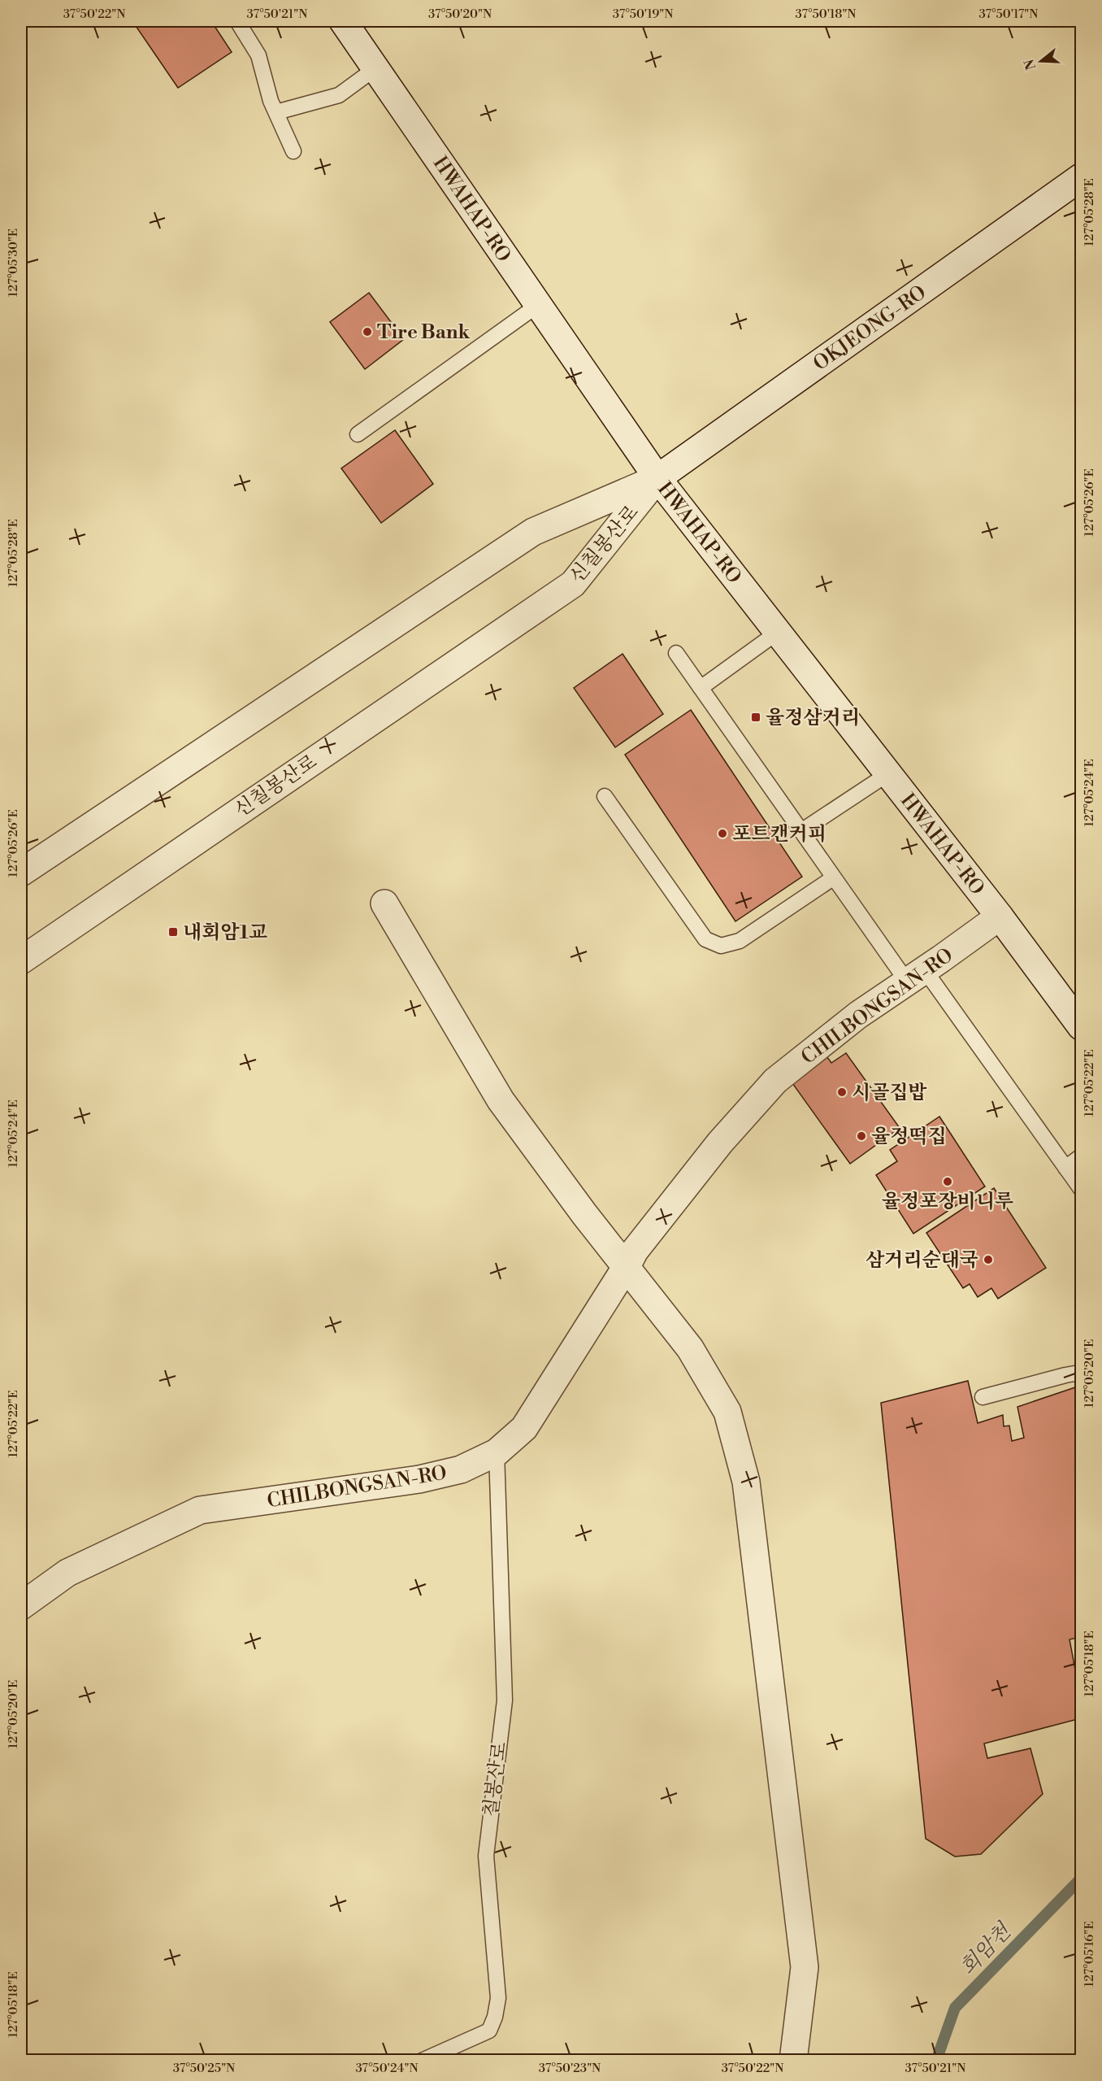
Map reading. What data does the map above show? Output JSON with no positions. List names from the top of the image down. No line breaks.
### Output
{"streets":{"street":["HWAHAP-RO","OKJEONG-RO","신칠봉산로","CHILBONGSAN-RO"],"lane":["칠봉산로"]},"crossings":[["HWAHAP-RO","OKJEONG-RO"],["HWAHAP-RO","신칠봉산로"],["HWAHAP-RO","CHILBONGSAN-RO"],["OKJEONG-RO","신칠봉산로"],["CHILBONGSAN-RO","칠봉산로"]],"water":["회암천"],"places":{"other":["Tire Bank","포트캔커피","시골집밥","율정떡집","율정포장비니루","삼거리순대국"],"transit":["율정삼거리","내회암1교"]},"north":"left","coordinates":["37°50'22\"N","37°50'21\"N","37°50'20\"N","37°50'19\"N","37°50'18\"N","37°50'17\"N","127°05'28\"E","127°05'30\"E","127°05'26\"E","127°05'24\"E","127°05'22\"E","127°05'20\"E","127°05'18\"E","127°05'16\"E","37°50'25\"N","37°50'24\"N","37°50'23\"N"]}
